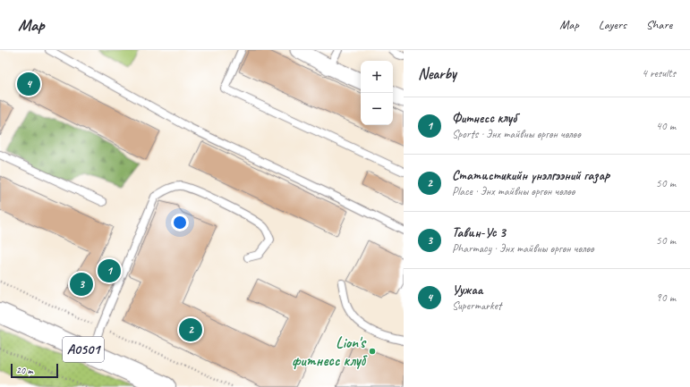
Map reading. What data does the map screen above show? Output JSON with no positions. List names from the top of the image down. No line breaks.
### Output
{"streets":{"highway":["A0501"]},"places":["Lion's фитнесс клуб"],"scale_bar":"20 m","page":{"header":"Map","nav":["Map","Layers","Share"],"heading":["Nearby","4 results"],"map_buttons":["+","−"],"pins":["4","1","3","2"],"list":[{"mark":"1","name":"Фитнесс клуб","note":"Sports · Энх тайвны өргөн чөлөө","value":"40 m"},{"mark":"2","name":"Статистикийн үнэлгээний газар","note":"Place · Энх тайвны өргөн чөлөө","value":"50 m"},{"mark":"3","name":"Тавин-Ус 3","note":"Pharmacy · Энх тайвны өргөн чөлөө","value":"50 m"},{"mark":"4","name":"Уужаа","note":"Supermarket","value":"90 m"}],"scale":"20 m"}}
